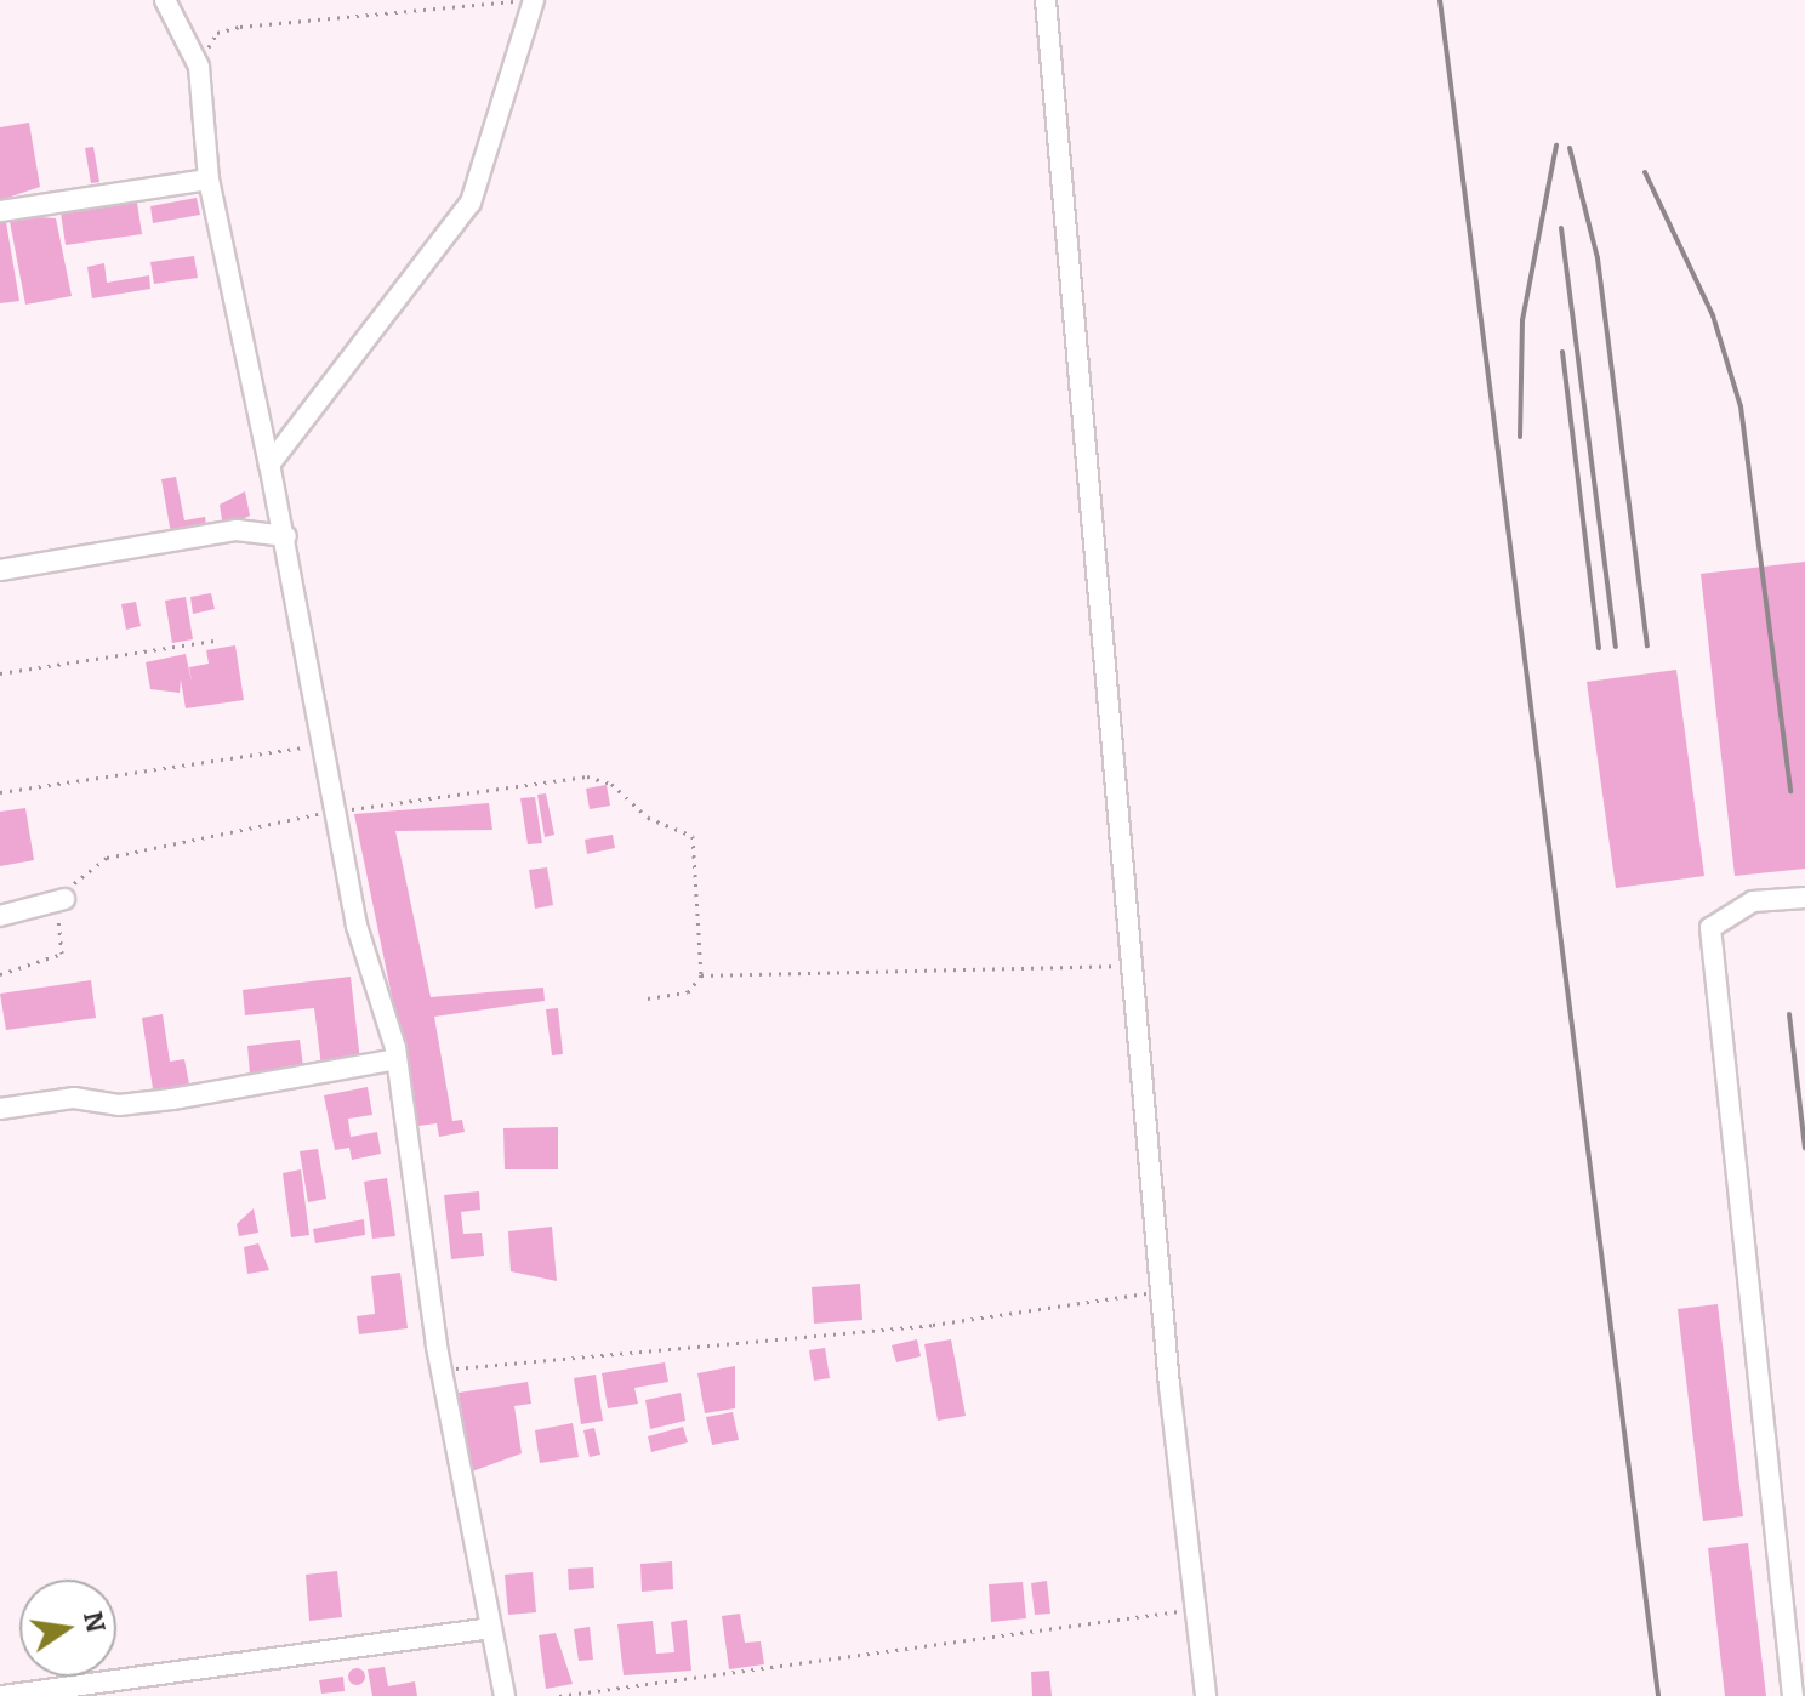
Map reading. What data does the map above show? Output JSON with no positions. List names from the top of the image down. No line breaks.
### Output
{"north":"right"}
